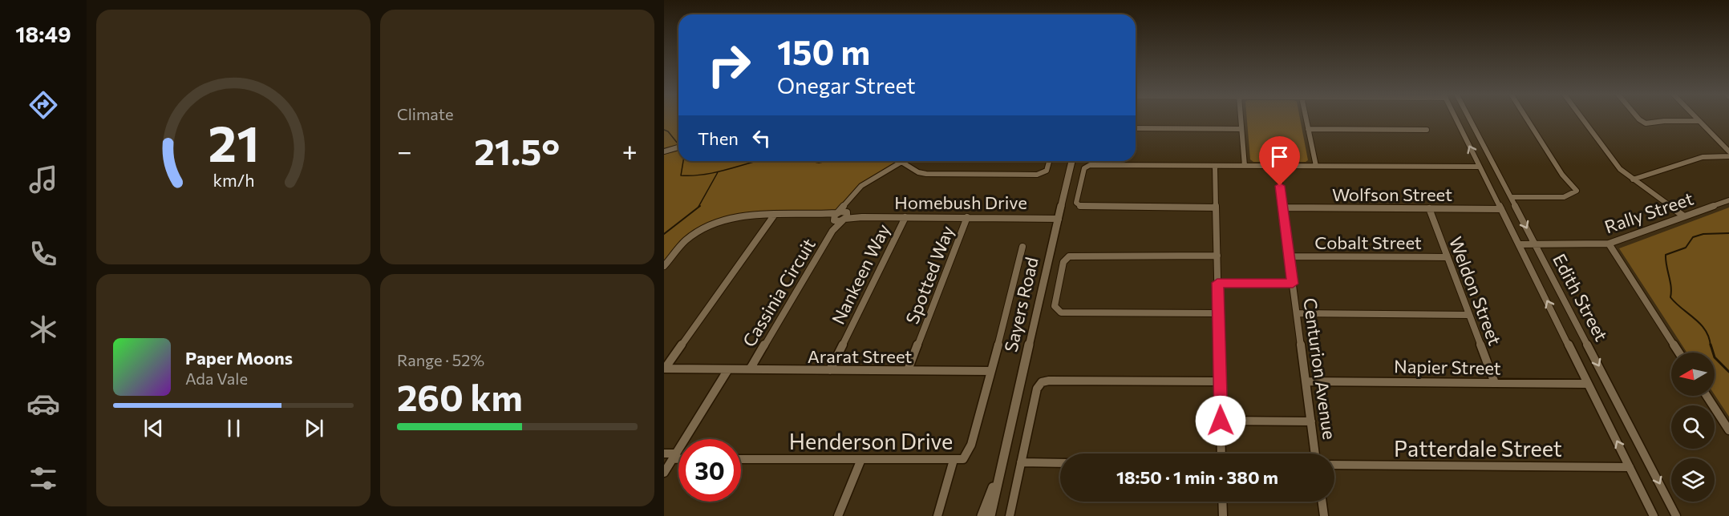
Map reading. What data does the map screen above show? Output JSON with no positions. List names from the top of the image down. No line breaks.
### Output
{"streets":{"street":["Wolfson Street","Homebush Drive","Rally Street","Cobalt Street","Nankeen Way","Spotted Way","Weldon Street","Cassinia Circuit","Edith Street","Sayers Road","Ararat Street","Napier Street","Centurion Avenue","Henderson Drive","Patterdale Street"]},"crossings":[["Wolfson Street","Weldon Street"],["Wolfson Street","Edith Street"],["Wolfson Street","Centurion Avenue"],["Homebush Drive","Nankeen Way"],["Homebush Drive","Spotted Way"],["Homebush Drive","Cassinia Circuit"],["Homebush Drive","Sayers Road"],["Rally Street","Edith Street"],["Cobalt Street","Weldon Street"],["Cobalt Street","Centurion Avenue"],["Nankeen Way","Ararat Street"],["Spotted Way","Ararat Street"],["Weldon Street","Napier Street"],["Cassinia Circuit","Ararat Street"],["Edith Street","Napier Street"],["Edith Street","Patterdale Street"],["Ararat Street","Henderson Drive"],["Napier Street","Centurion Avenue"]],"north":"left","page":{"tabs":"18:49","tile":["Climate",["Range · 52%","260 km"]],"turn":["150 m","Onegar Street"],"then":"Then","heat":["−","21.5°","+"],"song":["Paper Moons","Ada Vale"],"limit":"30","trip":"18:50 · 1 min · 380 m","gauge":["21","km/h"]}}
